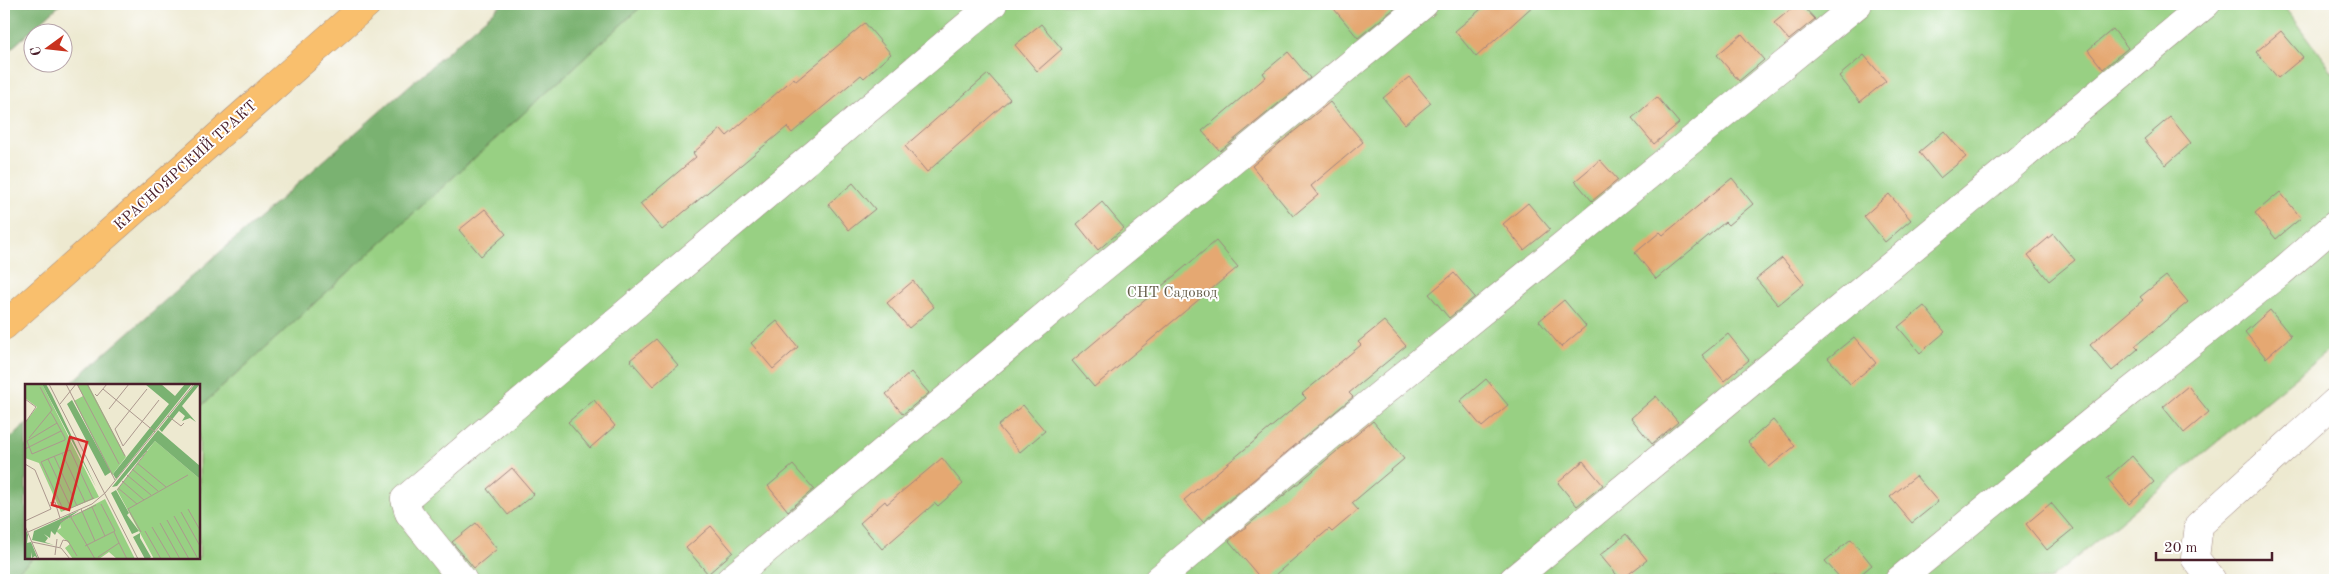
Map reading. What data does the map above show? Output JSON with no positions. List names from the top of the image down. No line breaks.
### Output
{"streets":{"main road":["КРАСНОЯРСКИЙ ТРАКТ"]},"parks":["СНТ Садовод"],"scale_bar":"20 m","north":"left"}
